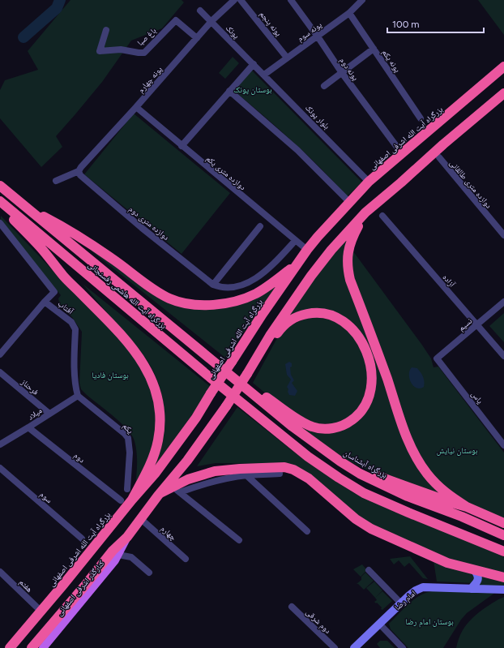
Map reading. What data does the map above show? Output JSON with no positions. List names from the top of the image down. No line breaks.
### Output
{"streets":{"highway":["بزرگراه آیت الله اشرفی اصفهانی","بزرگراه آیت الله هاشمی رفسنجانی","بزرگراه آبشناسان"],"main road":["کنارگذر اشرفی اصفهانی"],"street":["پونه پنجم","پونک","پونه سوم","باغ صبا","پونه یکم","پونه دوم","پونه چهارم","بلوار پونک","دوازده متری یکم","دوازده متری طالقانی","دوازده متری دوم","آزاده","آفتاب","نسیم","فرحناز","یاس","میلاد","یکم","دوم","سوم","چهارم","هفتم","امام رضا","دوم شرقی"]},"crossings":[["پونه پنجم","پونه سوم"],["پونک","پونه چهارم"],["پونک","بلوار پونک"],["پونه سوم","پونه یکم"],["پونه سوم","پونه دوم"],["پونه سوم","بلوار پونک"],["باغ صبا","پونه چهارم"],["پونه چهارم","دوازده متری یکم"],["پونه چهارم","دوازده متری دوم"],["بلوار پونک","بزرگراه آیت الله اشرفی اصفهانی"],["بزرگراه آیت الله اشرفی اصفهانی","دوازده متری یکم"],["بزرگراه آیت الله اشرفی اصفهانی","هفتم"],["آزاده","نسیم"],["بزرگراه آیت الله هاشمی رفسنجانی","بزرگراه آبشناسان"],["آفتاب","میلاد"],["آفتاب","یکم"],["نسیم","یاس"],["فرحناز","میلاد"],["میلاد","یکم"],["میلاد","دوم"]],"parks":["بوستان پونک","بوستان فادیا","بوستان نیایش","بوستان امام رضا"],"scale_bar":"100 m"}
